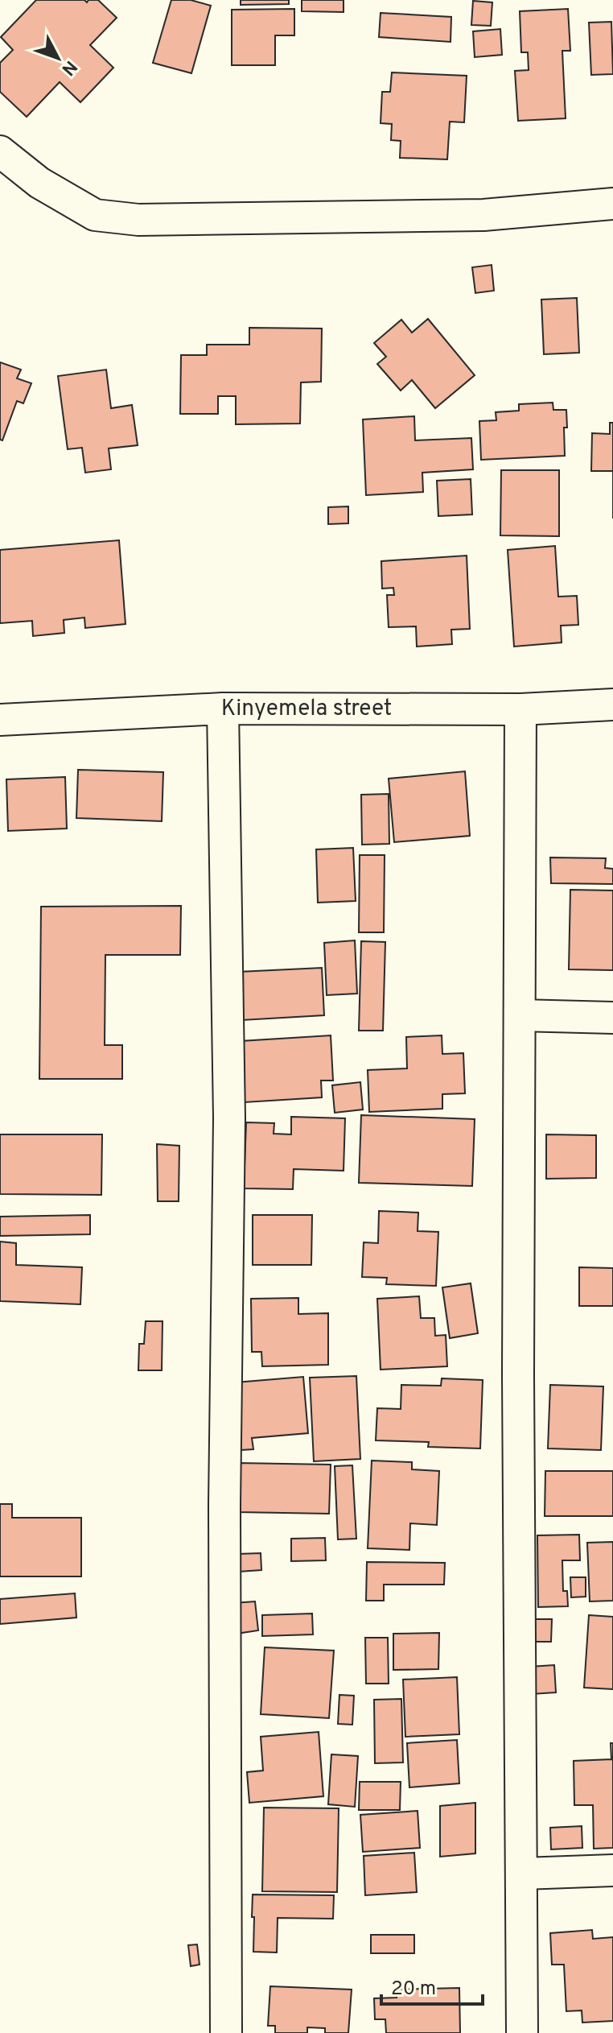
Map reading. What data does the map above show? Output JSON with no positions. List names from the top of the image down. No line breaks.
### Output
{"streets":{"street":["Kinyemela street"]},"scale_bar":"20 m","north":"bottom right"}
